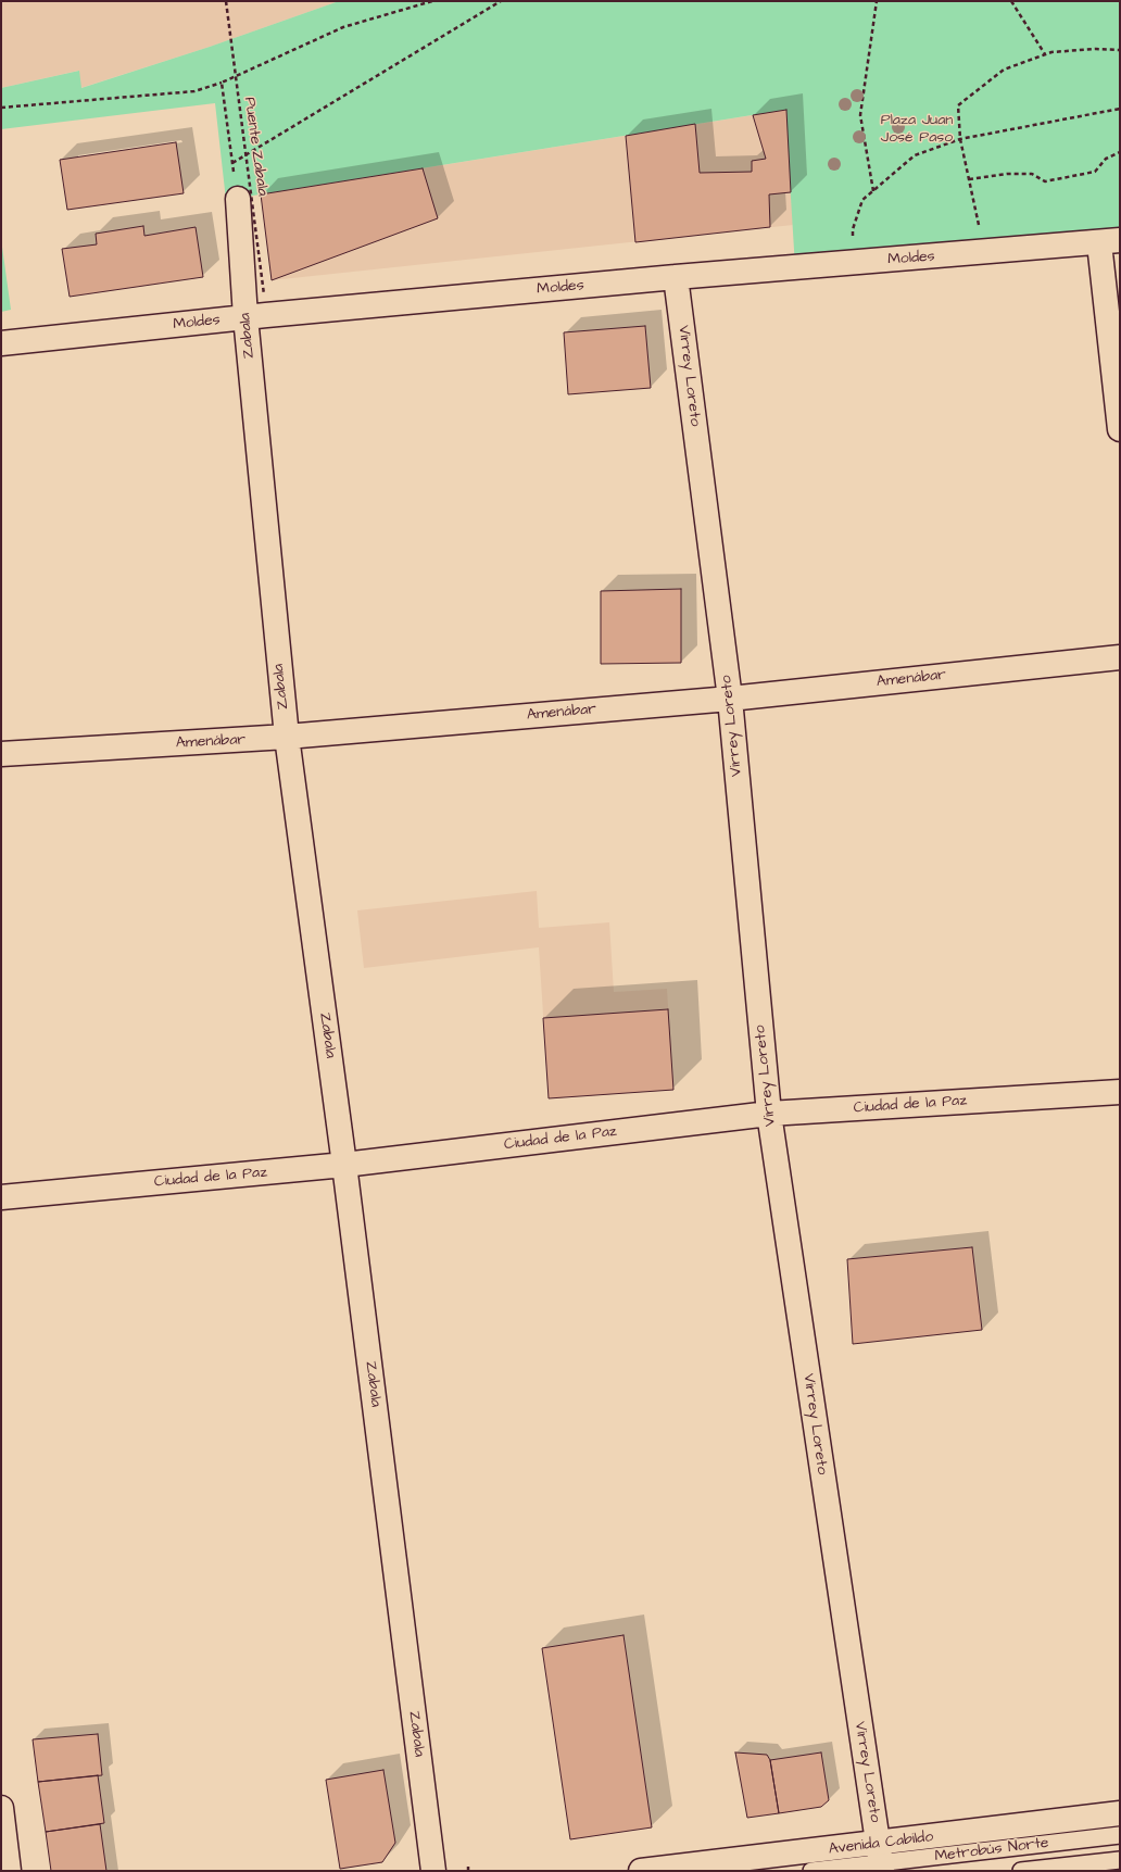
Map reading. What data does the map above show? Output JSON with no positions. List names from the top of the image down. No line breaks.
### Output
{"streets":{"street":["Moldes","Zabala","Virrey Loreto","Amenábar","Ciudad de la Paz","Avenida Cabildo"],"lane":["Metrobús Norte"],"path":["Puente Zabala"]},"crossings":[["Moldes","Zabala"],["Moldes","Virrey Loreto"],["Zabala","Amenábar"],["Zabala","Ciudad de la Paz"],["Virrey Loreto","Amenábar"],["Virrey Loreto","Ciudad de la Paz"],["Virrey Loreto","Avenida Cabildo"],["Virrey Loreto","Metrobús Norte"],["Avenida Cabildo","Metrobús Norte"]],"parks":["Plaza Juan José Paso"]}
